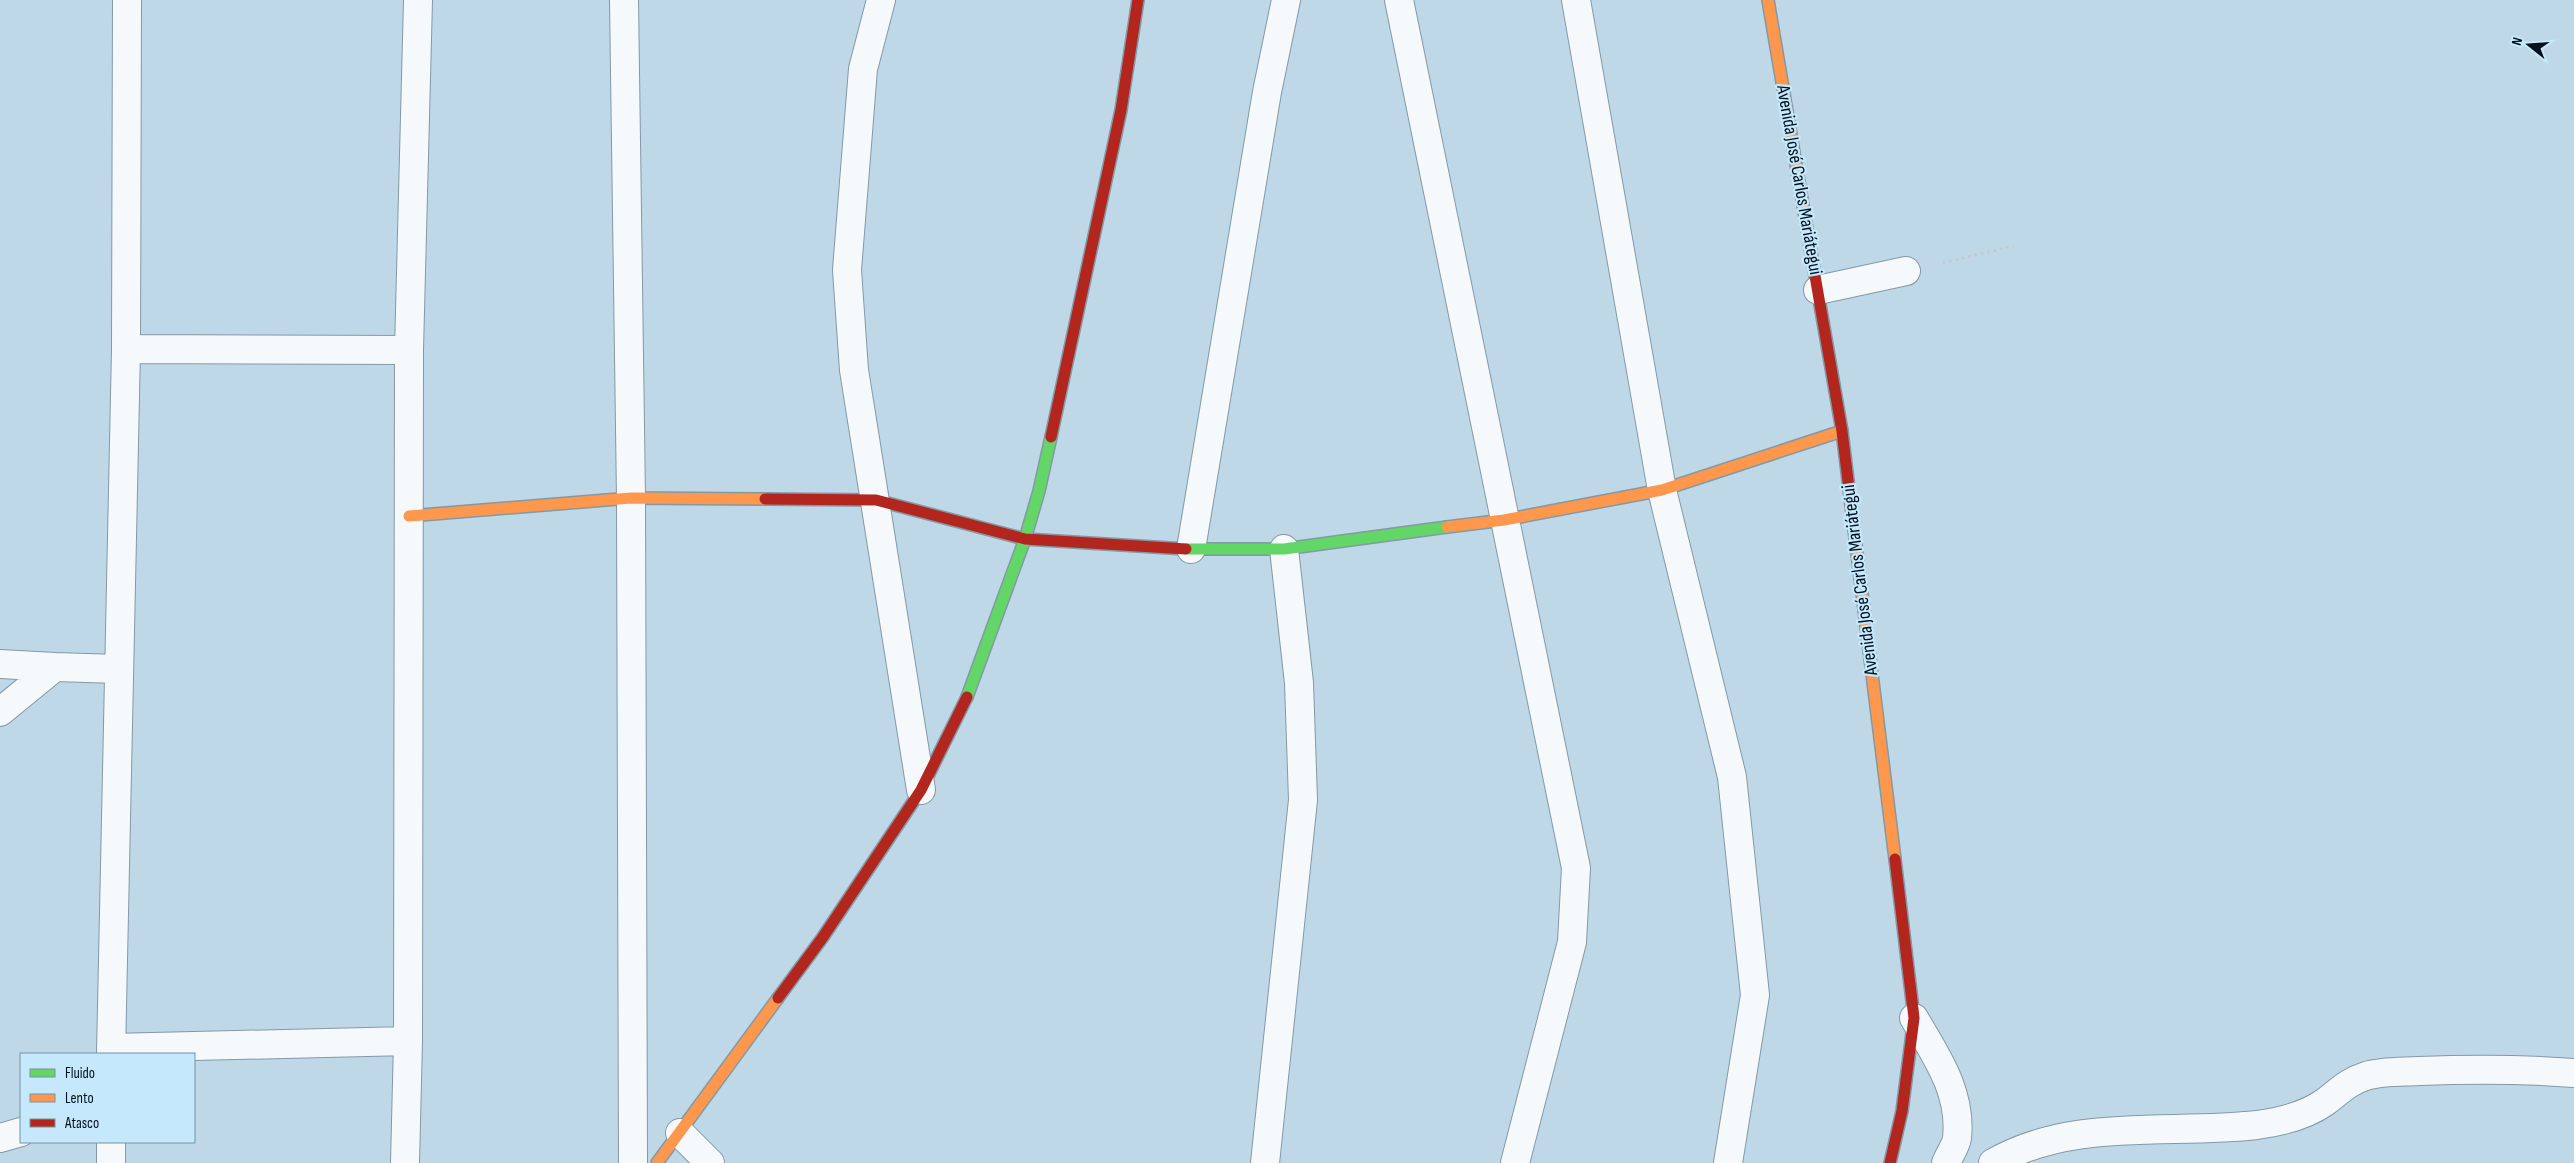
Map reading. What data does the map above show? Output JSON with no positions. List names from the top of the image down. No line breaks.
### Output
{"streets":{"street":["Avenida José Carlos Mariátegui"]},"legend":["Fluido","Lento","Atasco"],"north":"left"}
